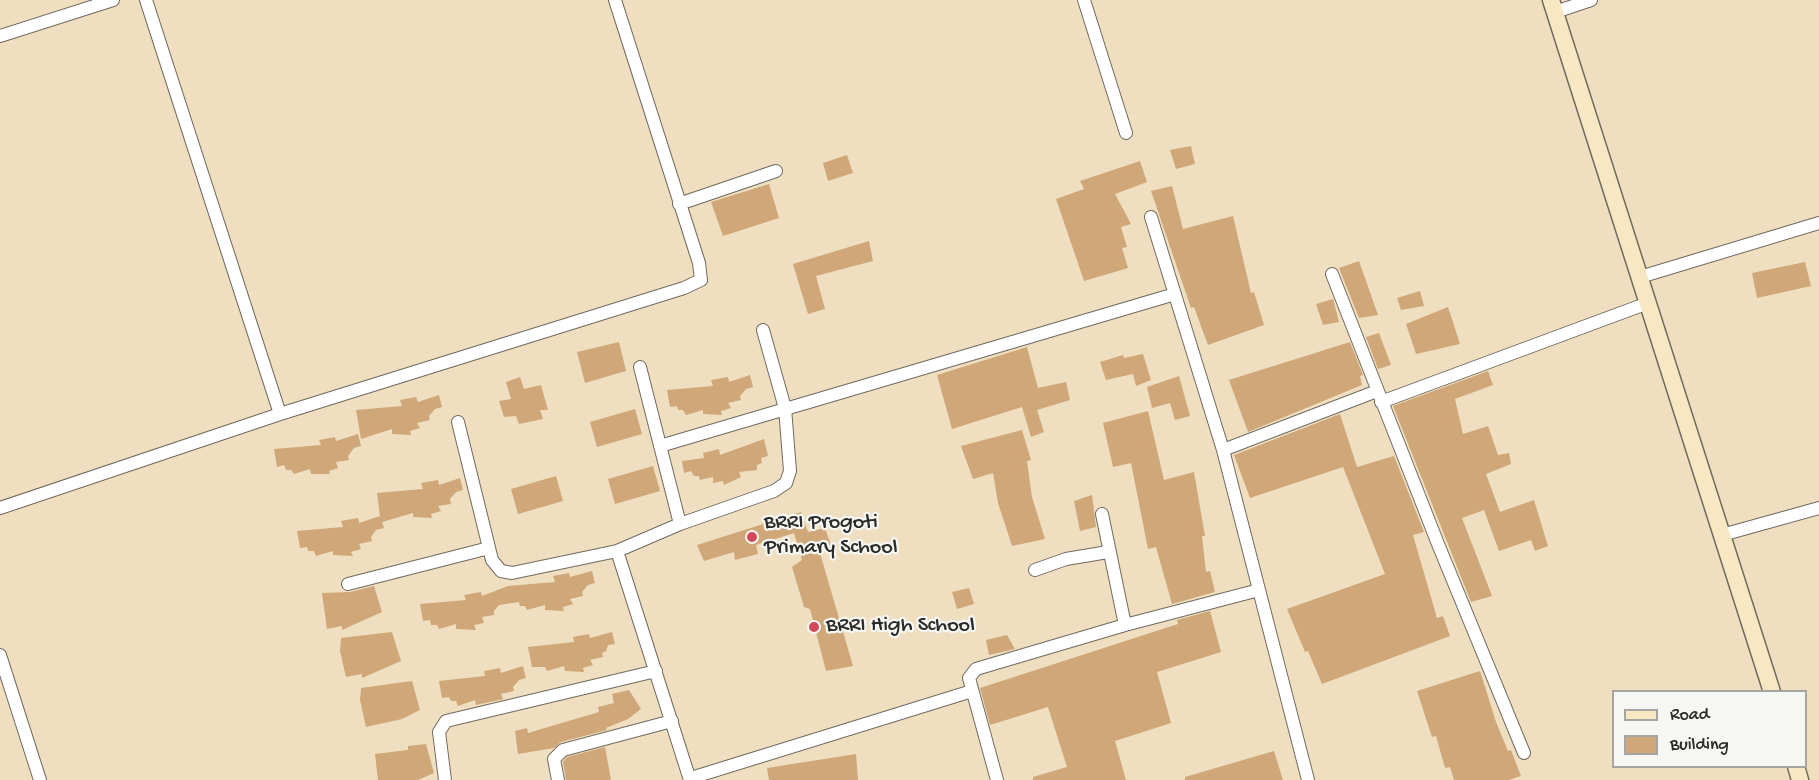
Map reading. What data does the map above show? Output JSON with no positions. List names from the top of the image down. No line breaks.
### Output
{"places":["BRRI Progoti Primary School","BRRI High School"],"legend":["Road","Building"]}
